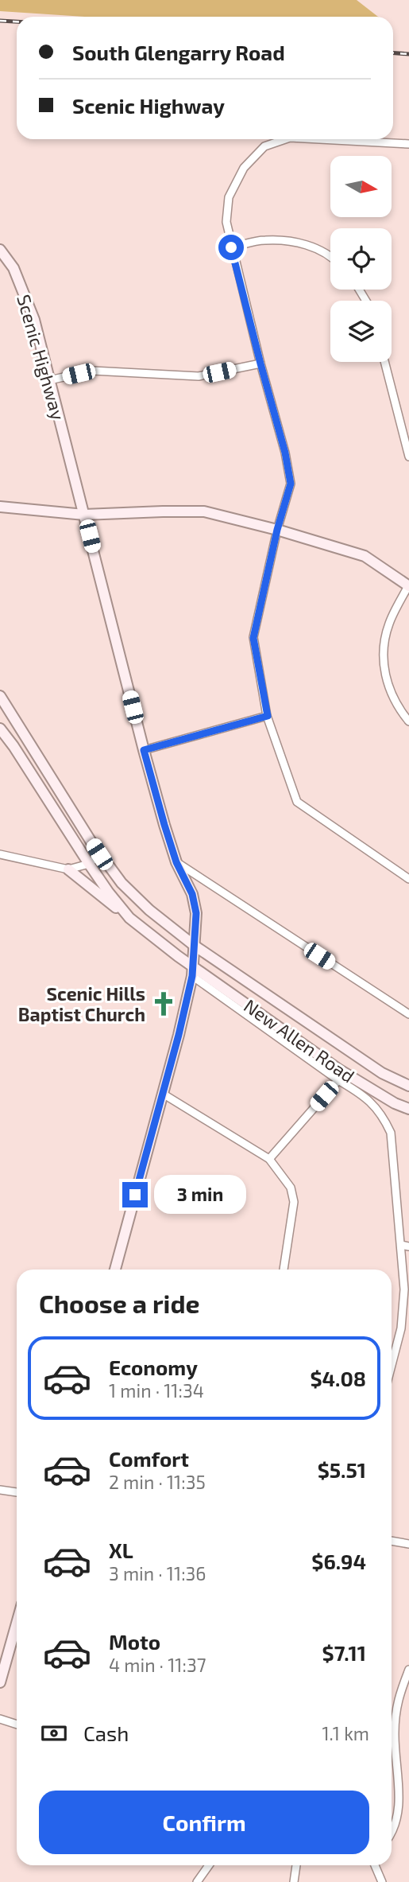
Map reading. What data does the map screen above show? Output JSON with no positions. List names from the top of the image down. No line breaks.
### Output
{"streets":{"street":["Scenic Highway","New Allen Road"]},"crossings":[["Scenic Highway","New Allen Road"]],"places":{"church":["Scenic Hills Baptist Church"]},"north":"right","page":{"banner":["South Glengarry Road","Scenic Highway"],"bubble":"3 min","heading":"Choose a ride","list":[{"name":"Economy","note":"1 min · 11:34","value":"$4.08"},{"name":"Comfort","note":"2 min · 11:35","value":"$5.51"},{"name":"XL","note":"3 min · 11:36","value":"$6.94"},{"name":"Moto","note":"4 min · 11:37","value":"$7.11"}],"pay":["Cash","1.1 km"],"buttons":"Confirm"}}
